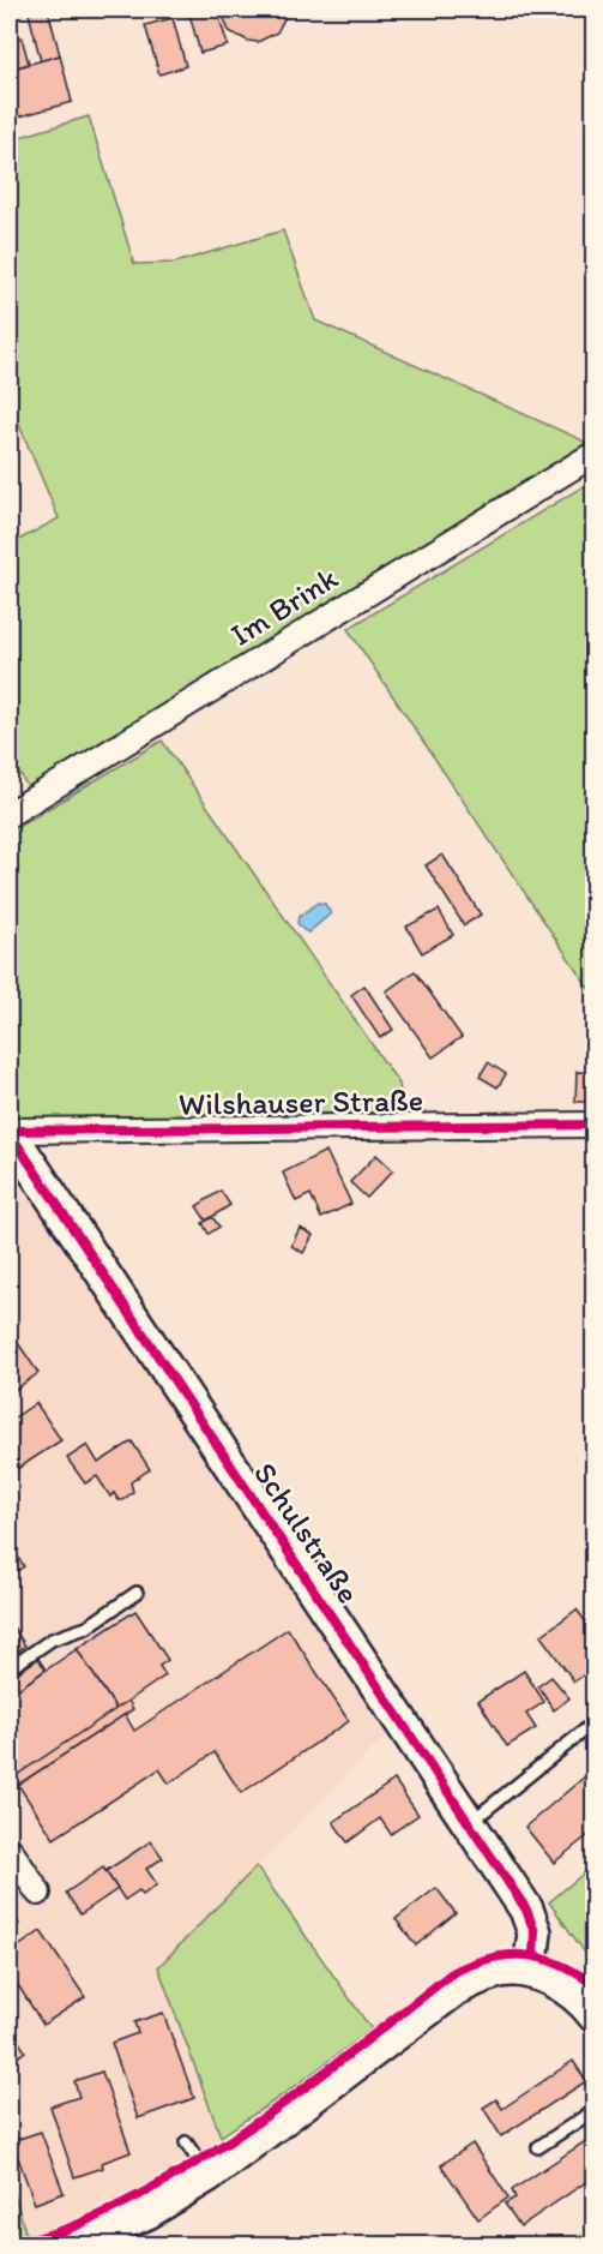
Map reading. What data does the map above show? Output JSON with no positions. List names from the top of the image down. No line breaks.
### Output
{"streets":{"street":["Im Brink","Wilshauser Straße","Schulstraße"]},"crossings":[["Wilshauser Straße","Schulstraße"]]}
